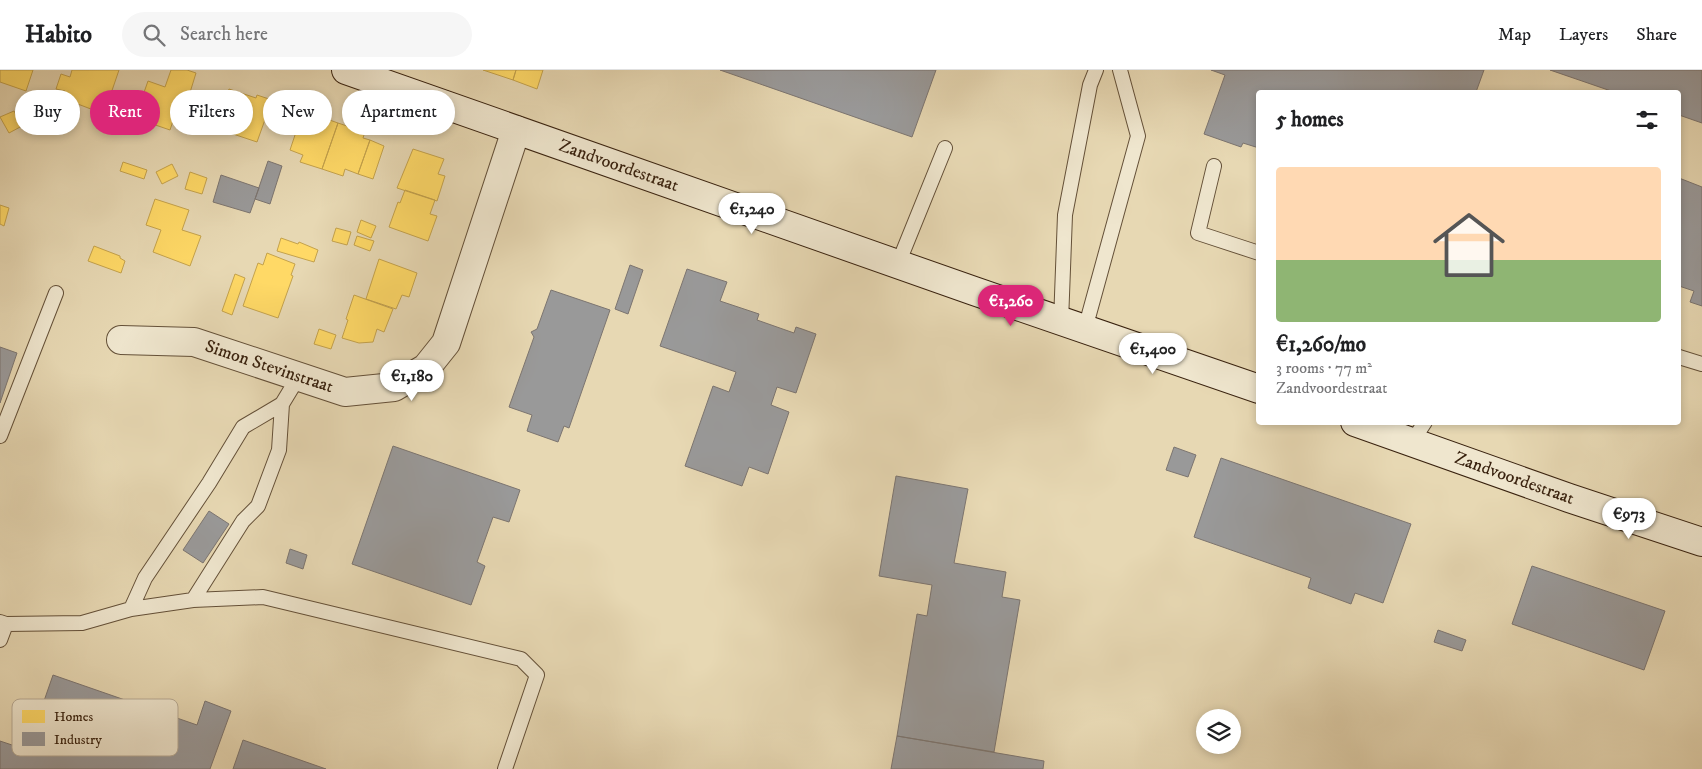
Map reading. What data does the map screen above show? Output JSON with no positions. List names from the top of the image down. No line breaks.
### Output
{"streets":{"main road":["Zandvoordestraat","Simon Stevinstraat"]},"crossings":[["Zandvoordestraat","Simon Stevinstraat"]],"legend":["Homes","Industry"],"page":{"header":"Habito","search":"Search here","nav":["Map","Layers","Share"],"chip":["Buy","Rent","Filters","New","Apartment"],"heading":"5 homes","list":[{"name":"€1,260/mo","note":"3 rooms · 77 m² · Zandvoordestraat"}],"price":["€1,240","€1,260","€1,400","€1,180","€973"]}}
